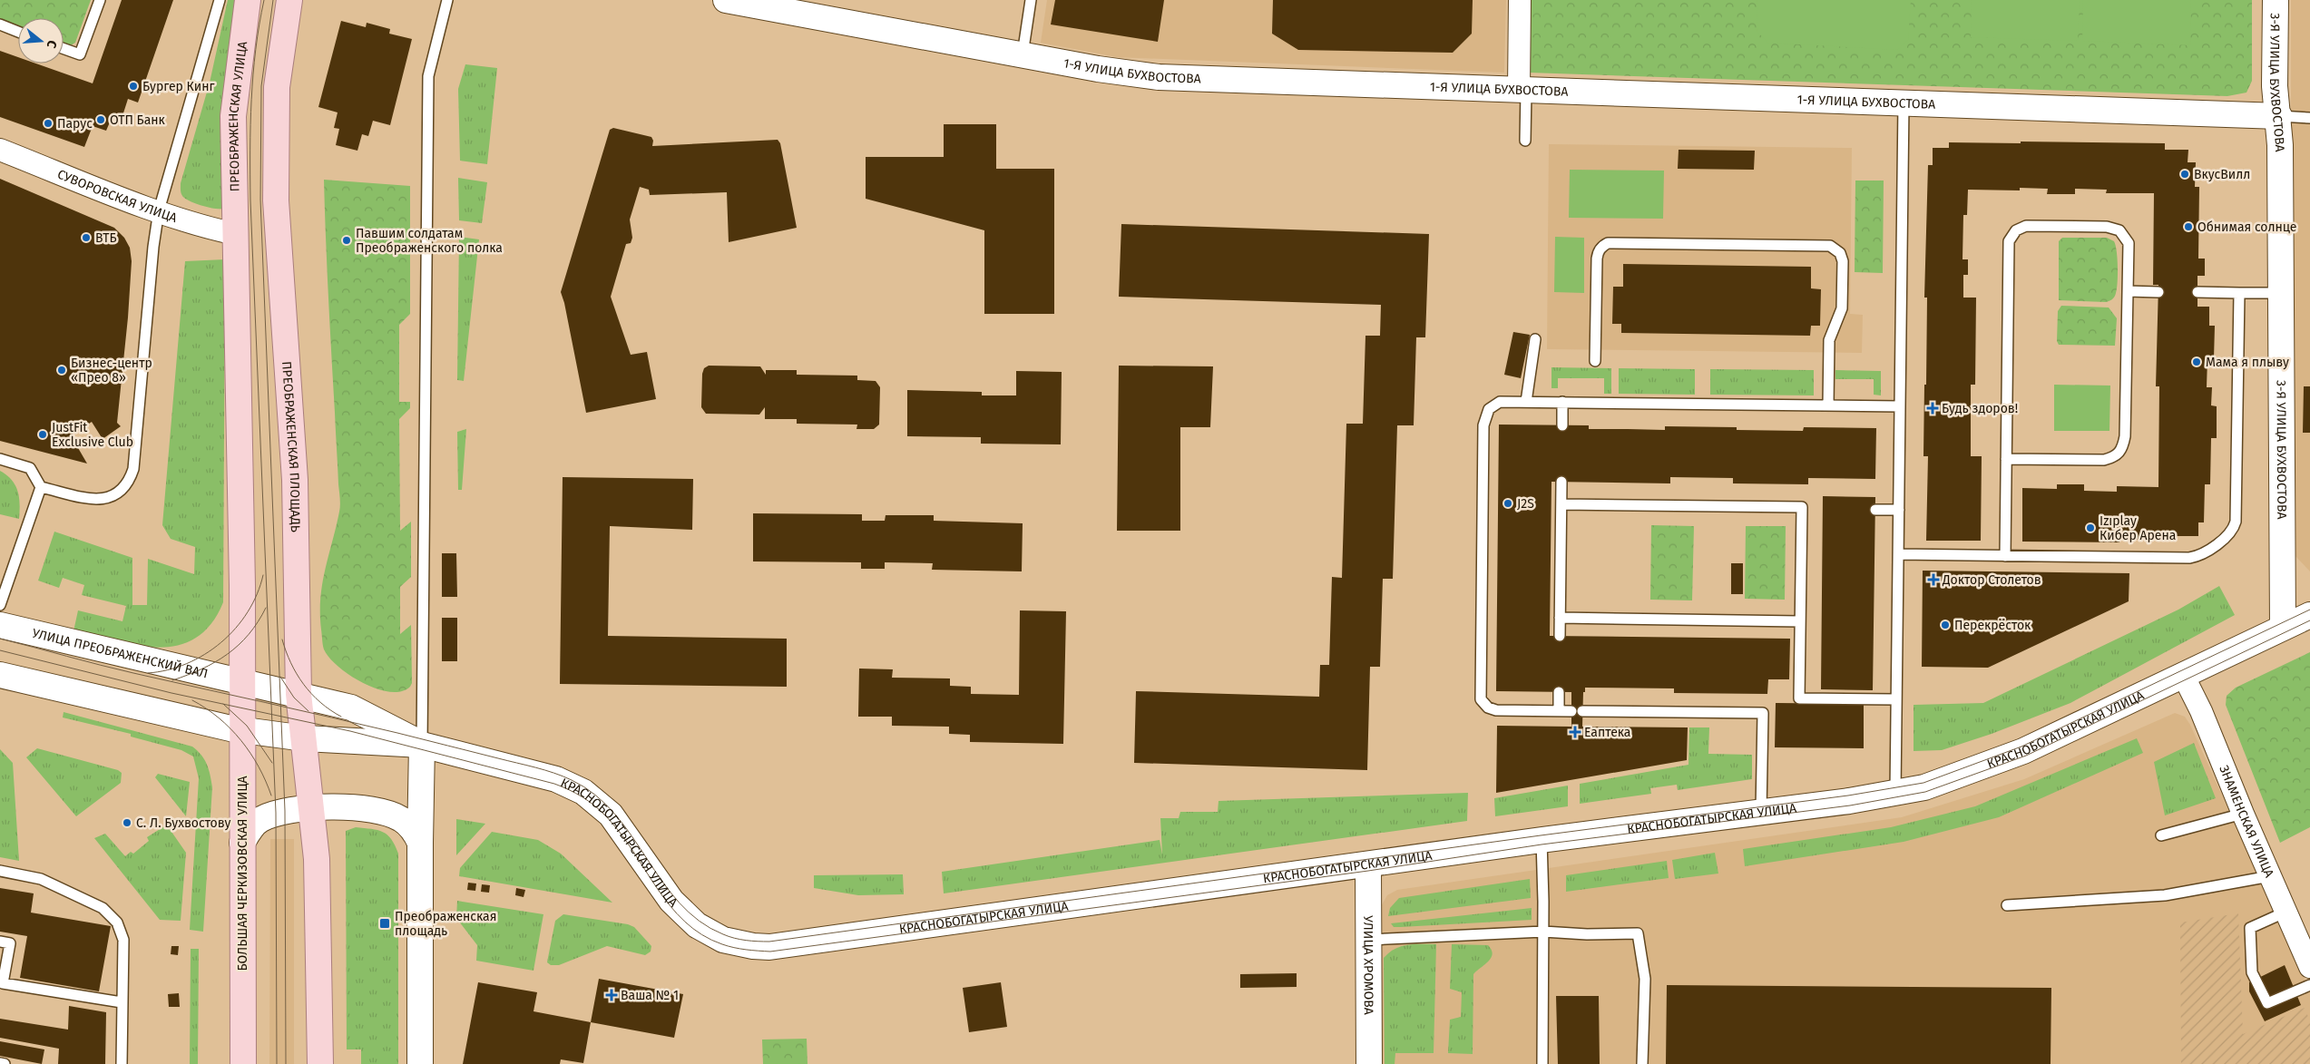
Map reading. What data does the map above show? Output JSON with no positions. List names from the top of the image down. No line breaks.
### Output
{"streets":{"main road":["ПРЕОБРАЖЕНСКАЯ УЛИЦА","ПРЕОБРАЖЕНСКАЯ ПЛОЩАДЬ","БОЛЬШАЯ ЧЕРКИЗОВСКАЯ УЛИЦА"],"street":["1-Я УЛИЦА БУХВОСТОВА","3-Я УЛИЦА БУХВОСТОВА","СУВОРОВСКАЯ УЛИЦА","УЛИЦА ПРЕОБРАЖЕНСКИЙ ВАЛ","КРАСНОБОГАТЫРСКАЯ УЛИЦА","ЗНАМЕНСКАЯ УЛИЦА","УЛИЦА ХРОМОВА"]},"crossings":[["1-Я УЛИЦА БУХВОСТОВА","3-Я УЛИЦА БУХВОСТОВА"],["3-Я УЛИЦА БУХВОСТОВА","КРАСНОБОГАТЫРСКАЯ УЛИЦА"],["ПРЕОБРАЖЕНСКАЯ УЛИЦА","СУВОРОВСКАЯ УЛИЦА"],["ПРЕОБРАЖЕНСКАЯ ПЛОЩАДЬ","КРАСНОБОГАТЫРСКАЯ УЛИЦА"],["УЛИЦА ПРЕОБРАЖЕНСКИЙ ВАЛ","КРАСНОБОГАТЫРСКАЯ УЛИЦА"],["УЛИЦА ПРЕОБРАЖЕНСКИЙ ВАЛ","БОЛЬШАЯ ЧЕРКИЗОВСКАЯ УЛИЦА"],["КРАСНОБОГАТЫРСКАЯ УЛИЦА","ЗНАМЕНСКАЯ УЛИЦА"],["КРАСНОБОГАТЫРСКАЯ УЛИЦА","БОЛЬШАЯ ЧЕРКИЗОВСКАЯ УЛИЦА"],["КРАСНОБОГАТЫРСКАЯ УЛИЦА","УЛИЦА ХРОМОВА"]],"places":{"other":["Бургер Кинг","ОТП Банк","Парус","ВкусВилл","Обнимая солнце","ВТБ","Павшим солдатам Преображенского полка","Мама я плыву","Бизнес-центр «Прео 8»","JustFit Exclusive Club","J2S","Izıplay Кибер Арена","Перекрёсток","С. Л. Бухвостову"],"health":["Будь здоров!","Доктор Столетов","Еаптека","Ваша № 1"],"transit":["Преображенская площадь"]},"north":"right"}
